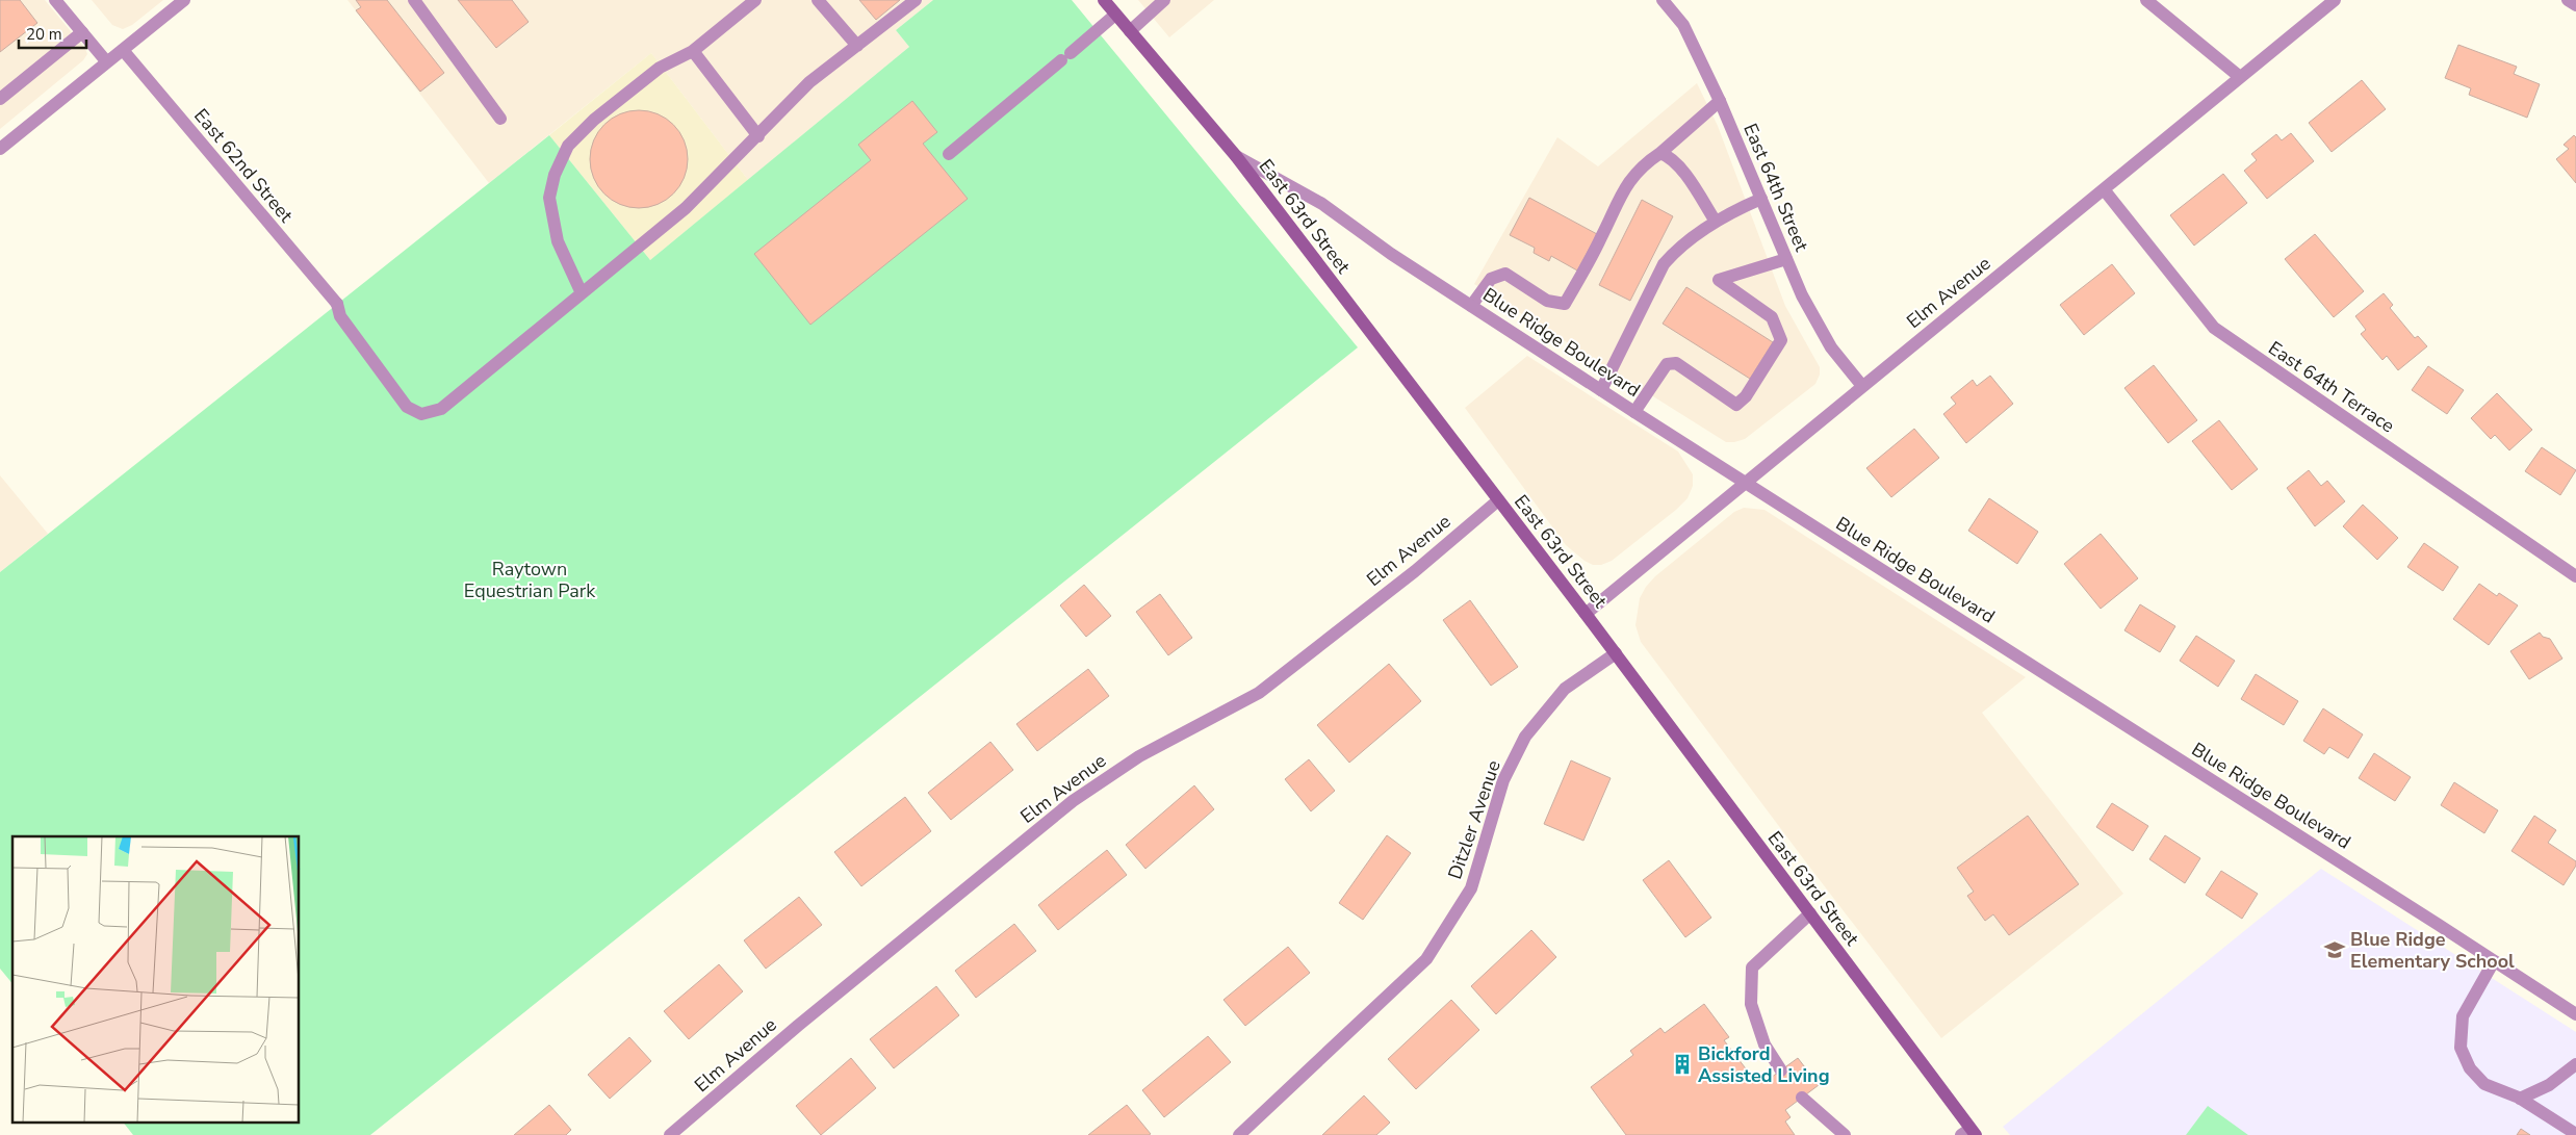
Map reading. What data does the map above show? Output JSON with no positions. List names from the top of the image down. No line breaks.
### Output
{"streets":{"main road":["East 63rd Street"],"street":["East 62nd Street","East 64th Street","Elm Avenue","Blue Ridge Boulevard","East 64th Terrace","Ditzler Avenue"]},"crossings":[["East 64th Street","Elm Avenue"],["East 63rd Street","Elm Avenue"],["East 63rd Street","Blue Ridge Boulevard"],["East 63rd Street","Ditzler Avenue"],["Elm Avenue","Blue Ridge Boulevard"],["Elm Avenue","East 64th Terrace"]],"parks":["Raytown Equestrian Park"],"places":{"school or university":["Blue Ridge Elementary School"],"building":["Bickford Assisted Living"]},"scale_bar":"20 m"}
